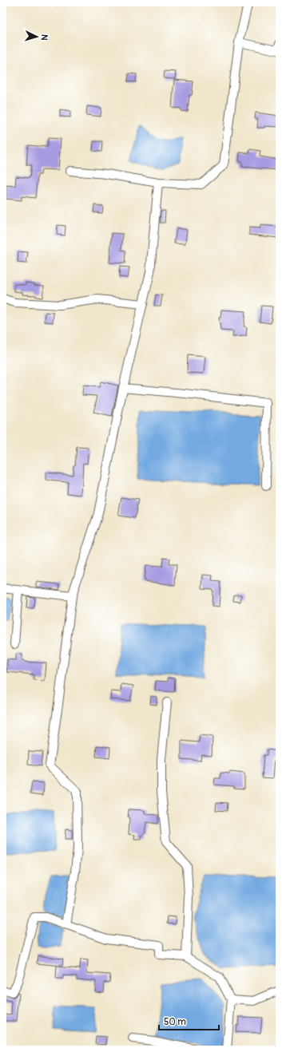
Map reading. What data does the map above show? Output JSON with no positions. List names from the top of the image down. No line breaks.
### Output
{"scale_bar":"50 m","north":"right"}
